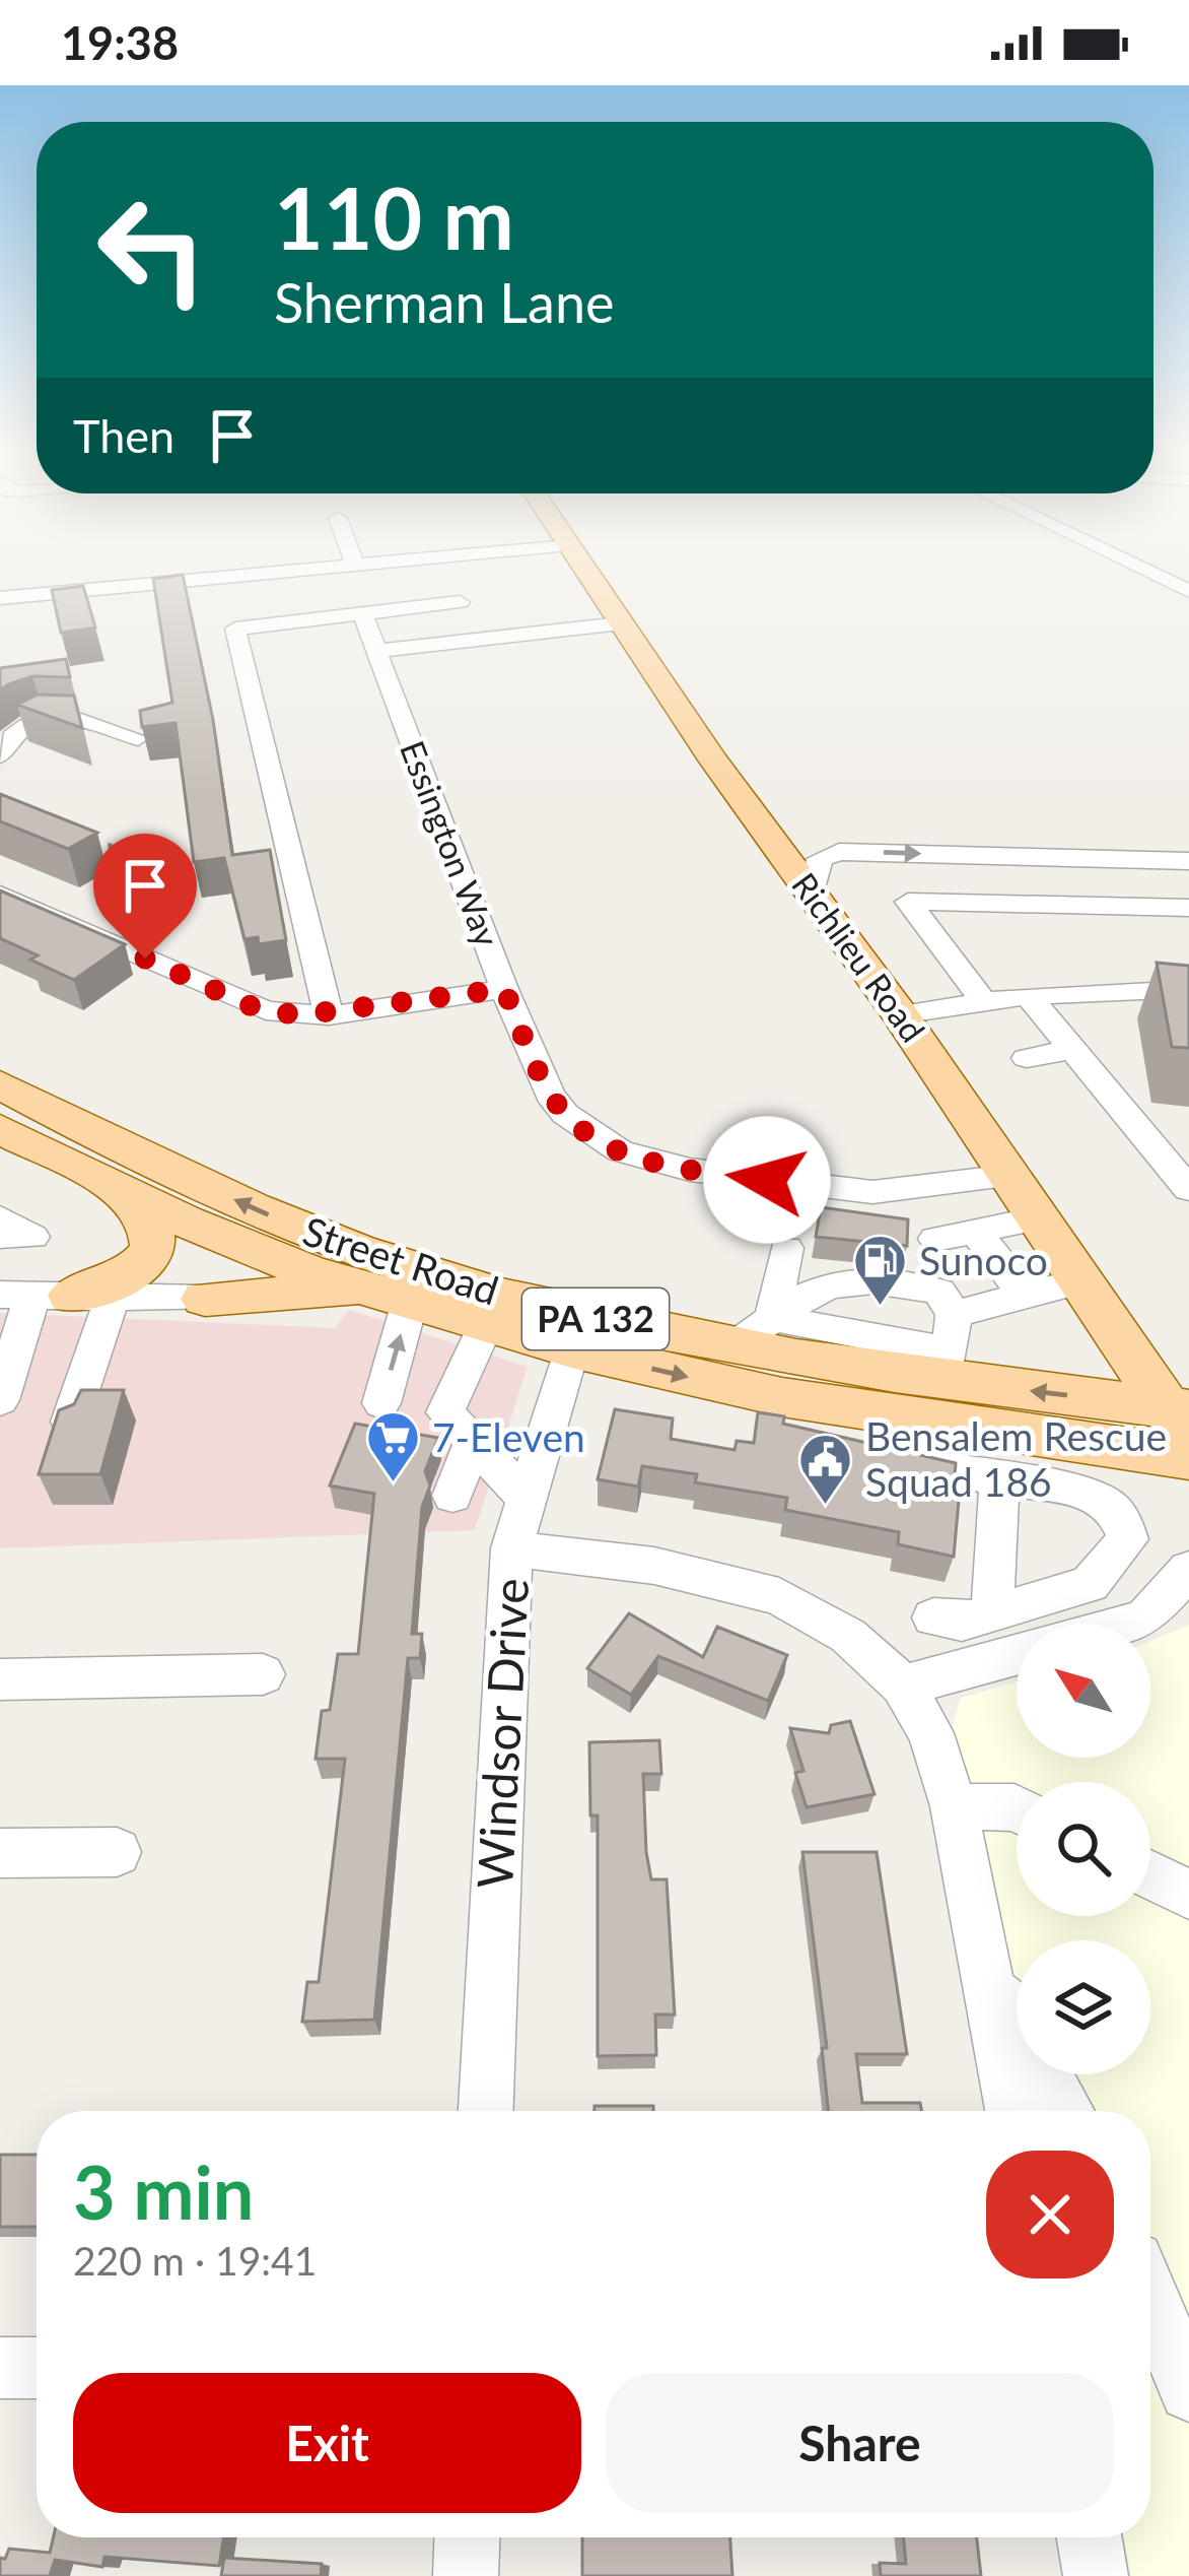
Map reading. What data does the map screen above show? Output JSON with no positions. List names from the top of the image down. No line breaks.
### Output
{"streets":{"main road":["Richlieu Road","Street Road","PA 132"],"street":["Essington Way","Windsor Drive"]},"crossings":[["Essington Way","Richlieu Road"],["Richlieu Road","Street Road"],["Street Road","Windsor Drive"]],"places":{"fuel station":["Sunoco"],"supermarket":["7-Eleven"],"public building":["Bensalem Rescue Squad 186"]},"north":"top left","page":{"status":"19:38","turn":["110 m","Sherman Lane"],"then":"Then","heading":["3 min","220 m · 19:41"],"buttons":["Exit","Share"]}}
